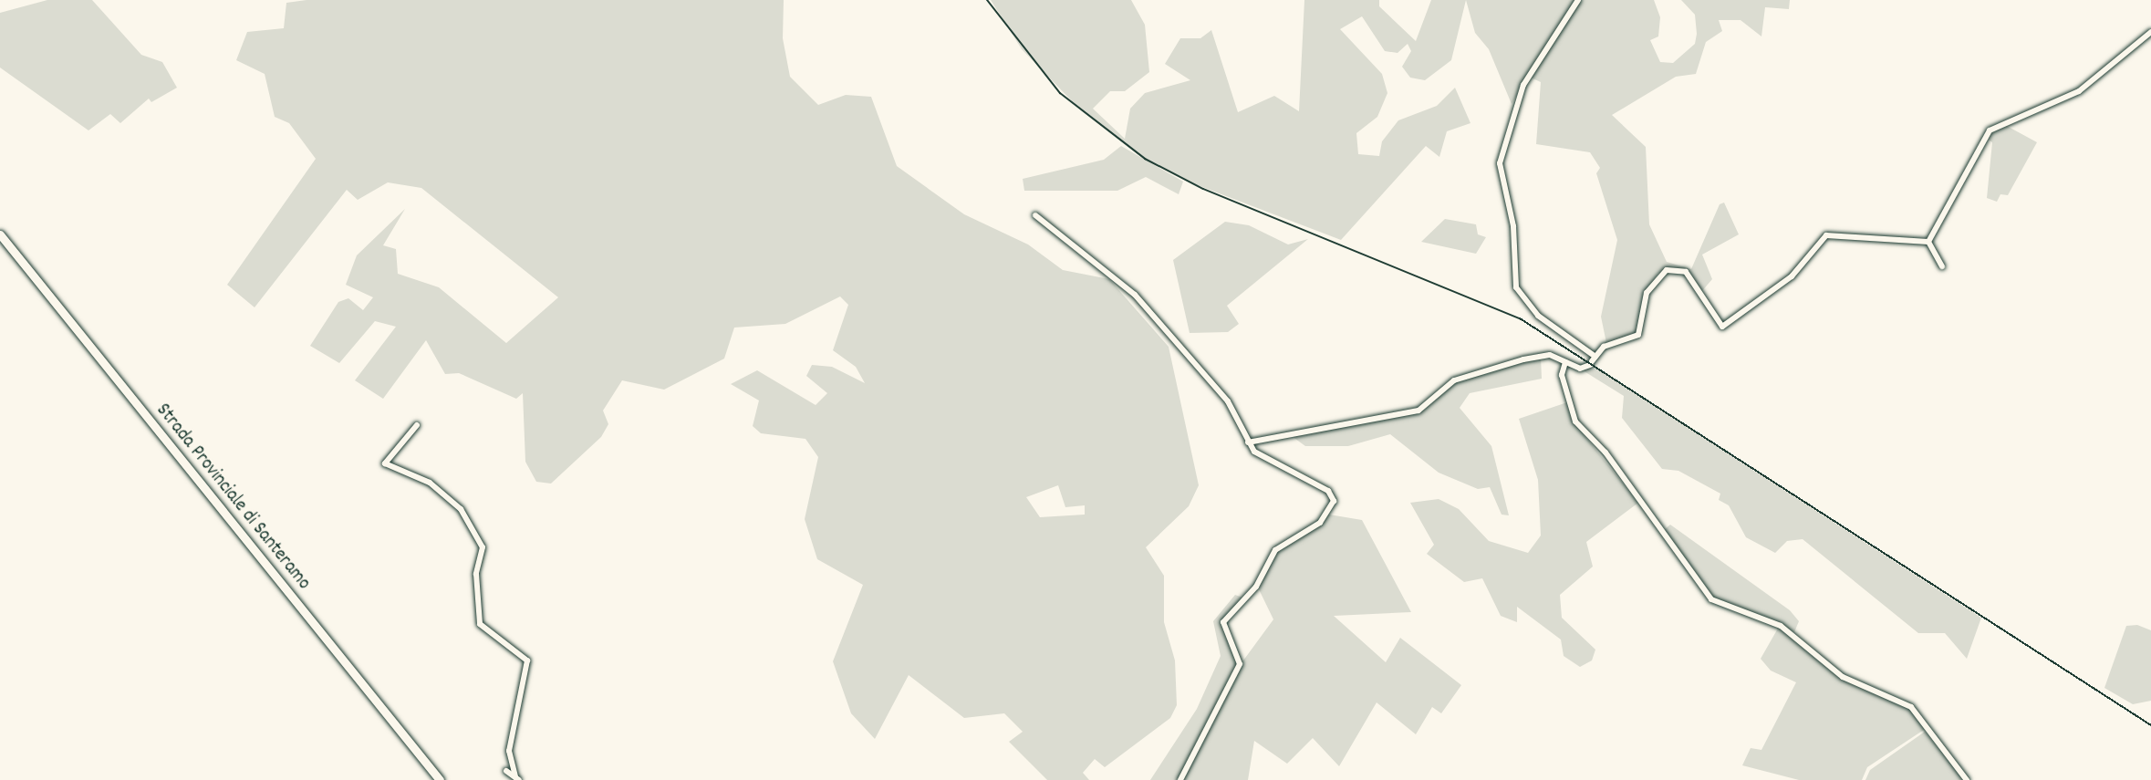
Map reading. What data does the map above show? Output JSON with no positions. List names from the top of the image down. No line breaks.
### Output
{"streets":{"main road":["Strada Provinciale di Santeramo"]}}
